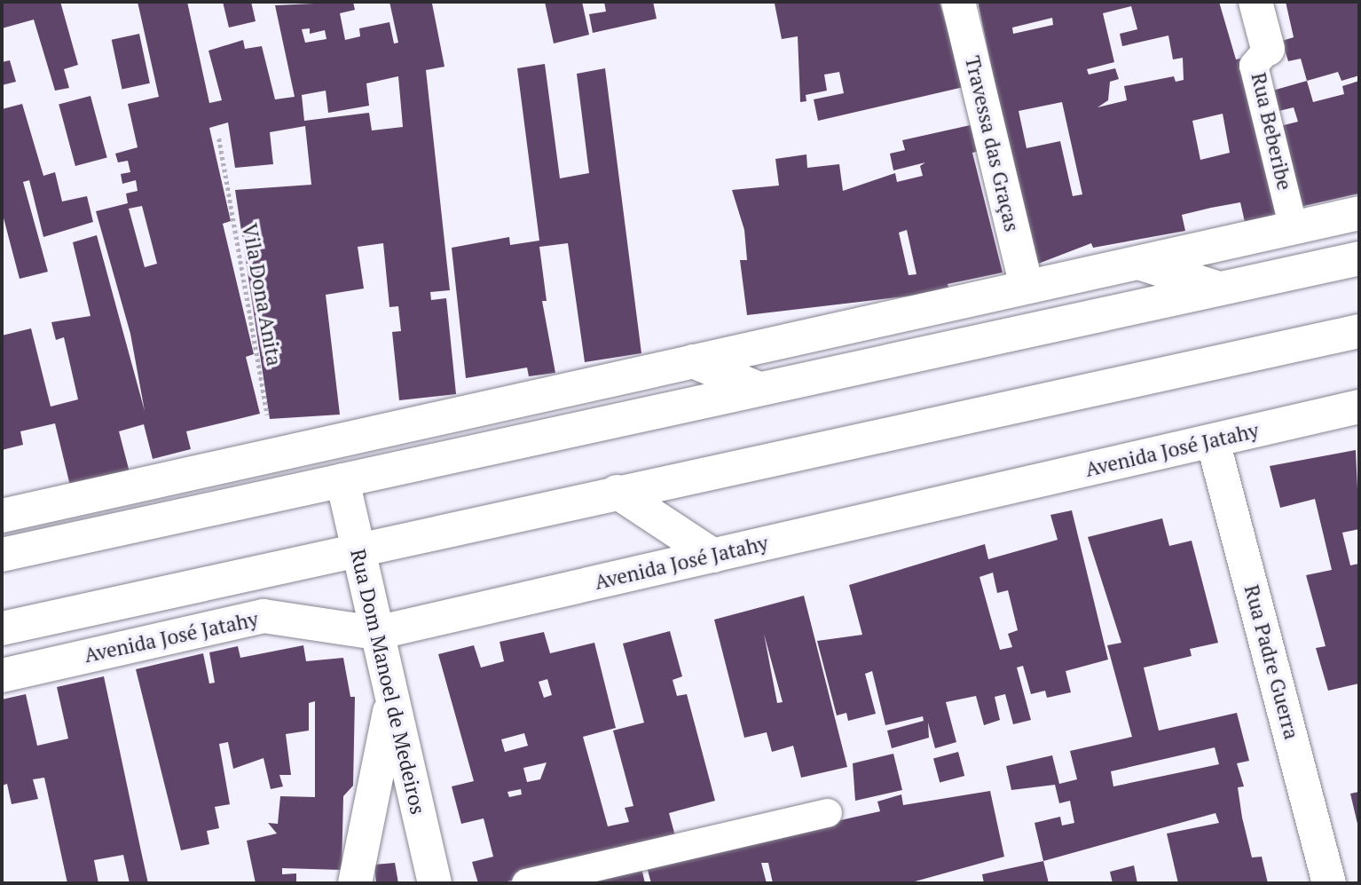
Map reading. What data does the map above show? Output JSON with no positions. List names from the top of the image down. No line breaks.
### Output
{"streets":{"street":["Rua Beberibe","Travessa das Graças","Avenida José Jatahy","Rua Padre Guerra","Rua Dom Manoel de Medeiros"],"path":["Vila Dona Anita"]},"crossings":[["Avenida José Jatahy","Rua Padre Guerra"],["Avenida José Jatahy","Rua Dom Manoel de Medeiros"]]}
